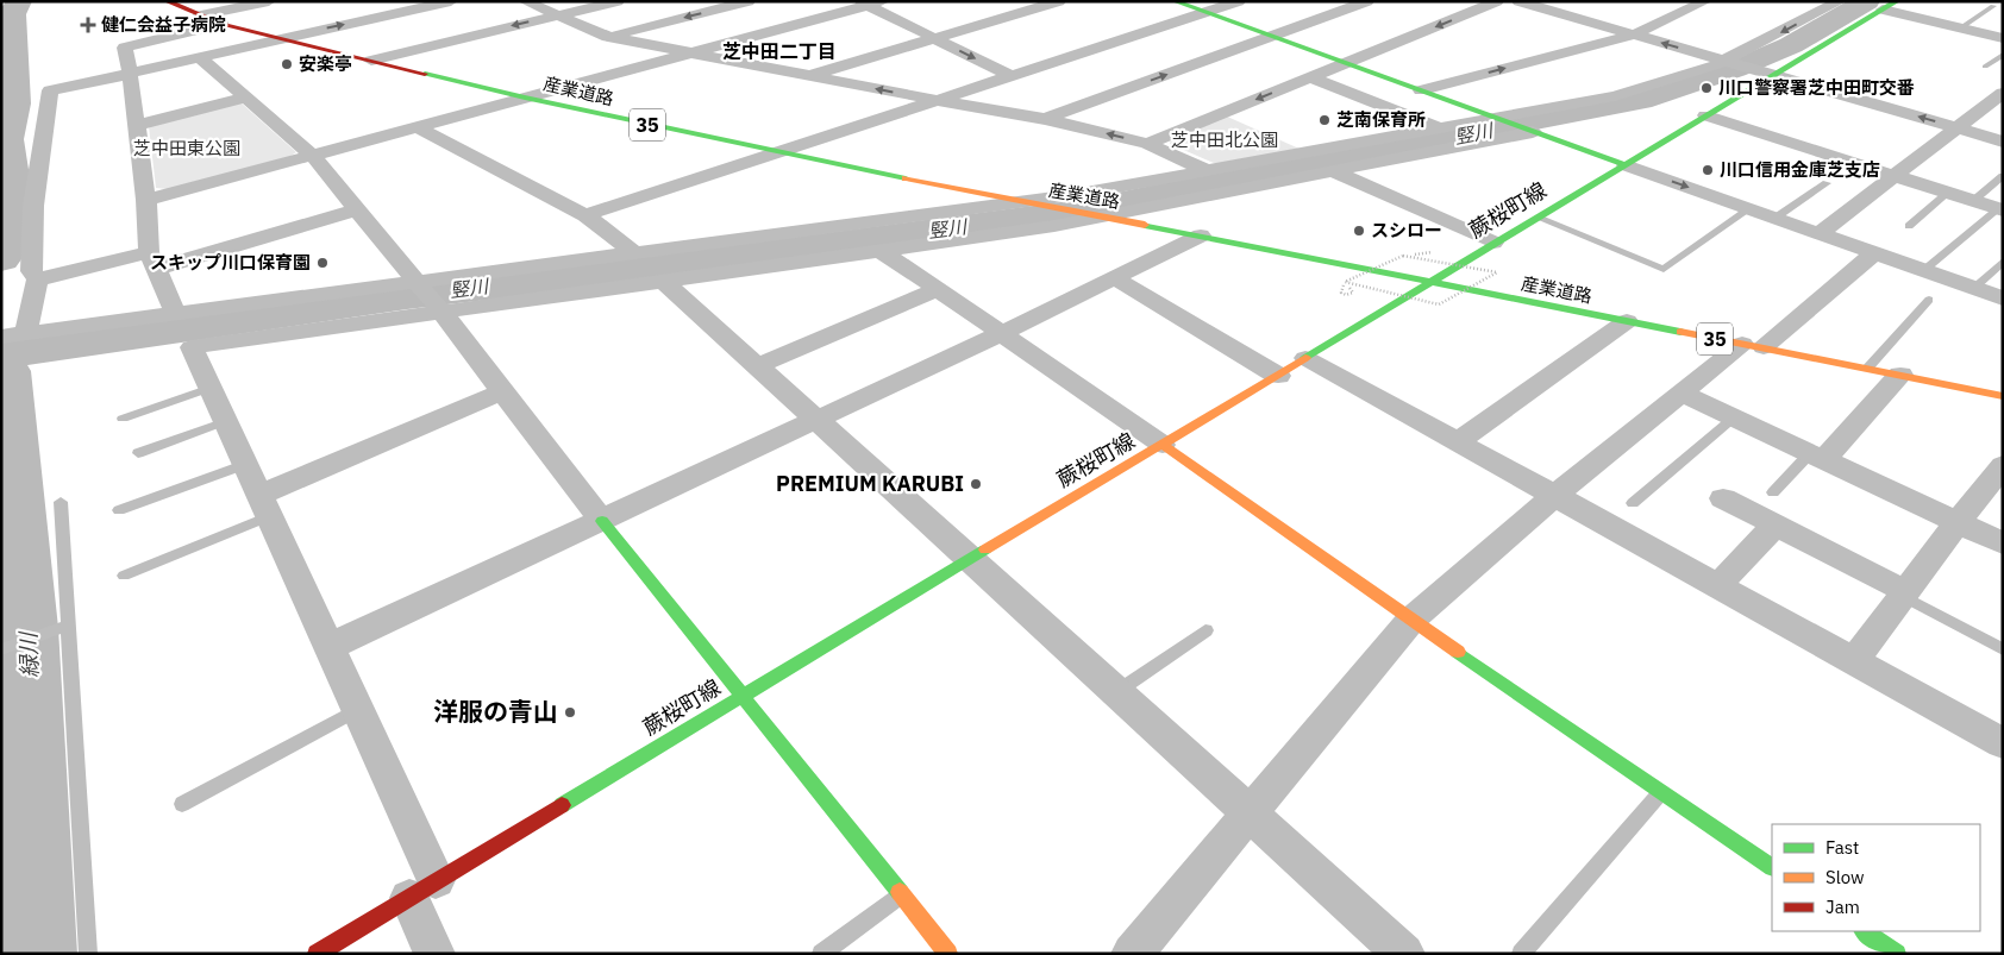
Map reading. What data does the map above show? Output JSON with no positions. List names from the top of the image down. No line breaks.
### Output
{"streets":{"main road":["産業道路","35","蕨桜町線"]},"crossings":[["産業道路","蕨桜町線"]],"districts":["芝中田二丁目"],"water":["竪川","緑川"],"parks":["芝中田北公園","芝中田東公園"],"places":{"health":["健仁会益子病院"],"other":["安楽亭","川口警察署芝中田町交番","芝南保育所","川口信用金庫芝支店","スシロー","スキップ川口保育園","PREMIUM KARUBI","洋服の青山"]},"legend":["Fast","Slow","Jam"]}
